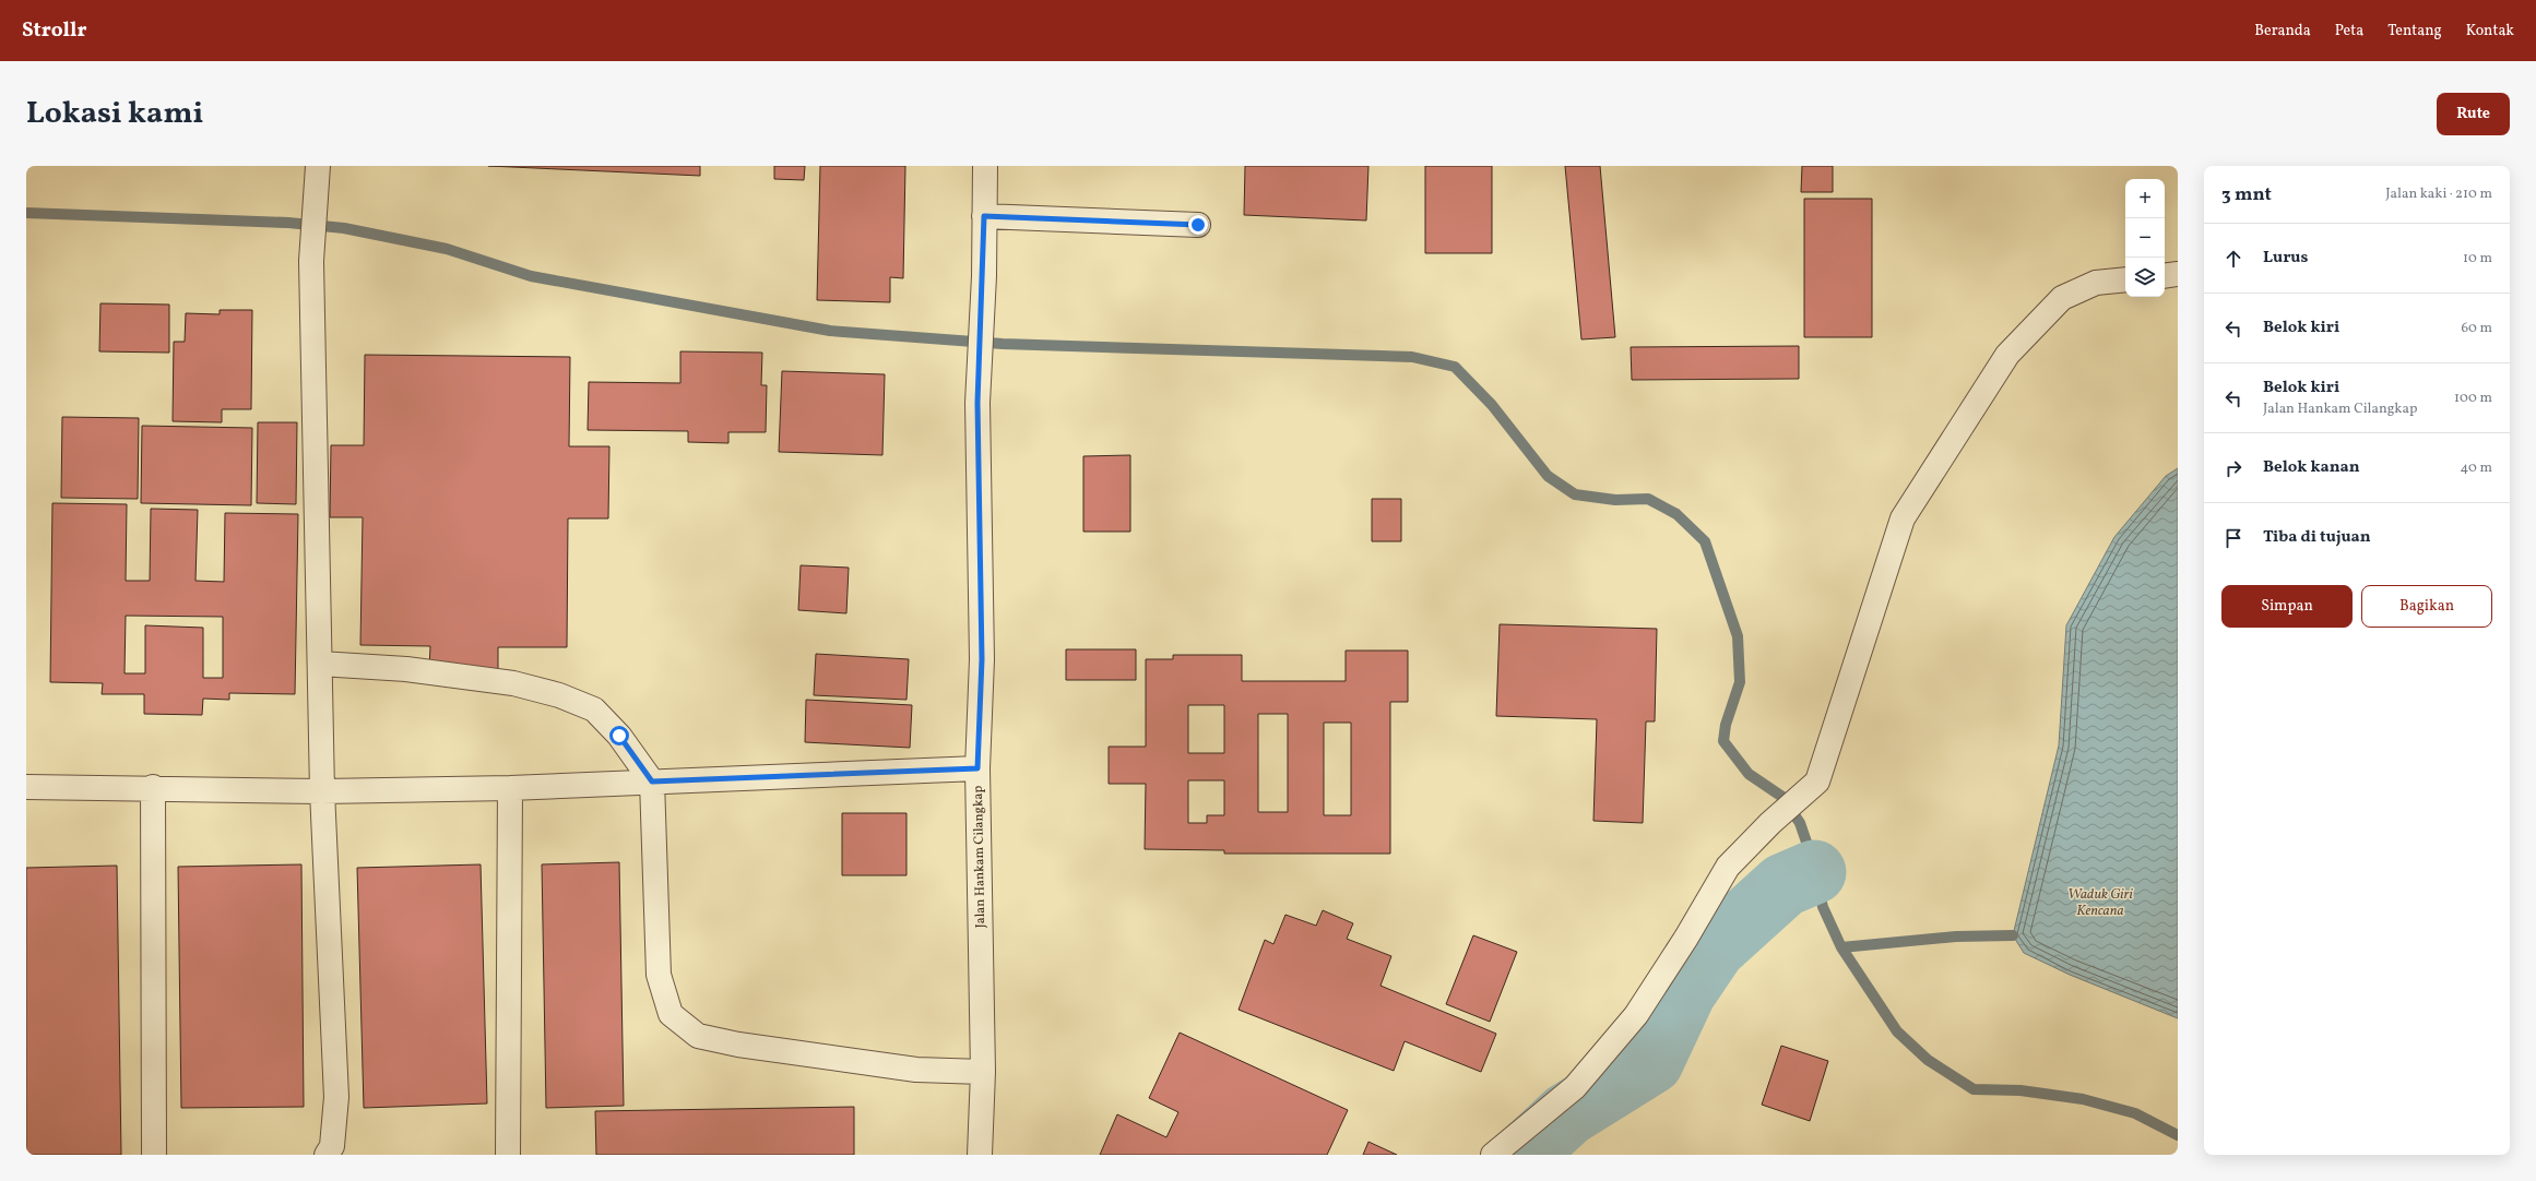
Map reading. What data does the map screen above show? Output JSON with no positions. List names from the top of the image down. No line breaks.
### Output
{"streets":{"street":["Jalan Hankam Cilangkap"]},"water":["Waduk Giri Kencana"],"page":{"header":"Strollr","nav":["Beranda","Peta","Tentang","Kontak"],"title":"Lokasi kami","buttons":["Rute",["Simpan","Bagikan"]],"heading":["3 mnt","Jalan kaki · 210 m"],"map_buttons":["+","−"],"list":[["Lurus","10 m"],["Belok kiri","60 m"],["Belok kiri","Jalan Hankam Cilangkap","100 m"],["Belok kanan","40 m"],"Tiba di tujuan"]}}
